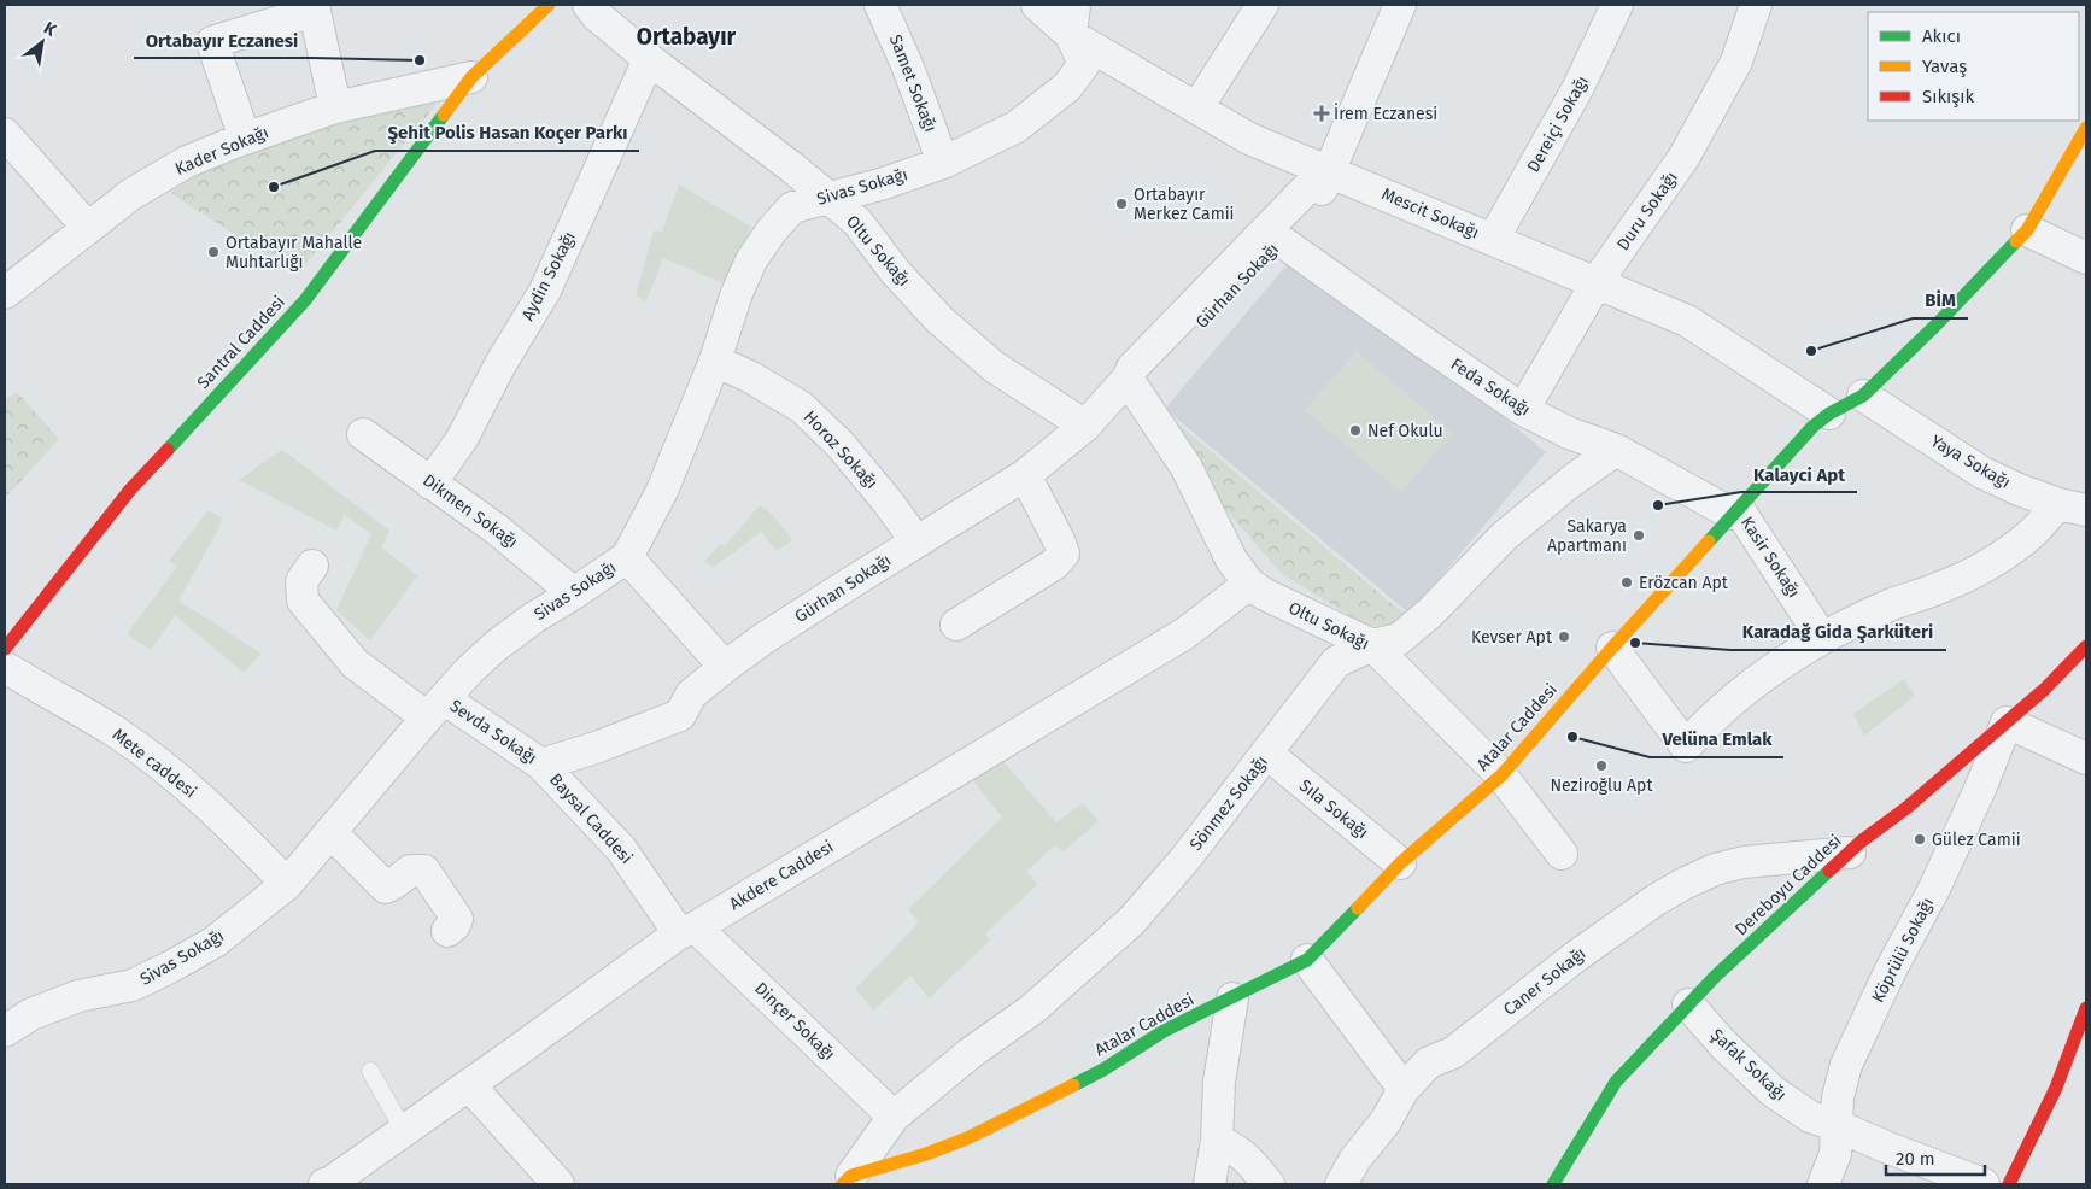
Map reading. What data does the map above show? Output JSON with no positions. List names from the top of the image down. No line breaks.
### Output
{"streets":{"street":["Samet Sokağı","Dereiçi Sokağı","Kader Sokağı","Sivas Sokağı","Duru Sokağı","Mescit Sokağı","Oltu Sokağı","Aydin Sokağı","Gürhan Sokağı","Santral Caddesi","Feda Sokağı","Horoz Sokağı","Yaya Sokağı","Dikmen Sokağı","Kasir Sokağı","Atalar Caddesi","Sevda Sokağı","Mete caddesi","Sönmez Sokağı","Sıla Sokağı","Baysal Caddesi","Akdere Caddesi","Dereboyu Caddesi","Köprülü Sokağı","Caner Sokağı","Dinçer Sokağı","Şafak Sokağı"]},"crossings":[["Samet Sokağı","Sivas Sokağı"],["Dereiçi Sokağı","Mescit Sokağı"],["Kader Sokağı","Santral Caddesi"],["Sivas Sokağı","Mescit Sokağı"],["Sivas Sokağı","Oltu Sokağı"],["Sivas Sokağı","Horoz Sokağı"],["Sivas Sokağı","Dikmen Sokağı"],["Sivas Sokağı","Sevda Sokağı"],["Sivas Sokağı","Mete caddesi"],["Duru Sokağı","Mescit Sokağı"],["Duru Sokağı","Feda Sokağı"],["Mescit Sokağı","Gürhan Sokağı"],["Mescit Sokağı","Atalar Caddesi"],["Oltu Sokağı","Aydin Sokağı"],["Oltu Sokağı","Gürhan Sokağı"],["Oltu Sokağı","Atalar Caddesi"],["Oltu Sokağı","Sönmez Sokağı"],["Oltu Sokağı","Akdere Caddesi"],["Aydin Sokağı","Dikmen Sokağı"],["Gürhan Sokağı","Feda Sokağı"],["Gürhan Sokağı","Horoz Sokağı"],["Gürhan Sokağı","Sevda Sokağı"],["Gürhan Sokağı","Baysal Caddesi"],["Feda Sokağı","Kasir Sokağı"],["Feda Sokağı","Atalar Caddesi"],["Feda Sokağı","Sönmez Sokağı"],["Yaya Sokağı","Atalar Caddesi"],["Kasir Sokağı","Atalar Caddesi"],["Atalar Caddesi","Sönmez Sokağı"],["Atalar Caddesi","Sıla Sokağı"],["Sevda Sokağı","Baysal Caddesi"],["Sönmez Sokağı","Sıla Sokağı"],["Sönmez Sokağı","Dinçer Sokağı"],["Baysal Caddesi","Akdere Caddesi"],["Baysal Caddesi","Dinçer Sokağı"],["Akdere Caddesi","Dinçer Sokağı"],["Dereboyu Caddesi","Köprülü Sokağı"],["Dereboyu Caddesi","Caner Sokağı"],["Dereboyu Caddesi","Şafak Sokağı"],["Köprülü Sokağı","Şafak Sokağı"]],"districts":["Ortabayır"],"places":{"other":["Ortabayır Eczanesi","Şehit Polis Hasan Koçer Parkı","Ortabayır Merkez Camii","Ortabayır Mahalle Muhtarlığı","BİM","Nef Okulu","Kalayci Apt","Sakarya Apartmanı","Erözcan Apt","Kevser Apt","Karadağ Gida Şarküteri","Velüna Emlak","Neziroğlu Apt","Gülez Camii"],"health":["İrem Eczanesi"]},"legend":["Akıcı","Yavaş","Sıkışık"],"scale_bar":"20 m","north":"top right"}
